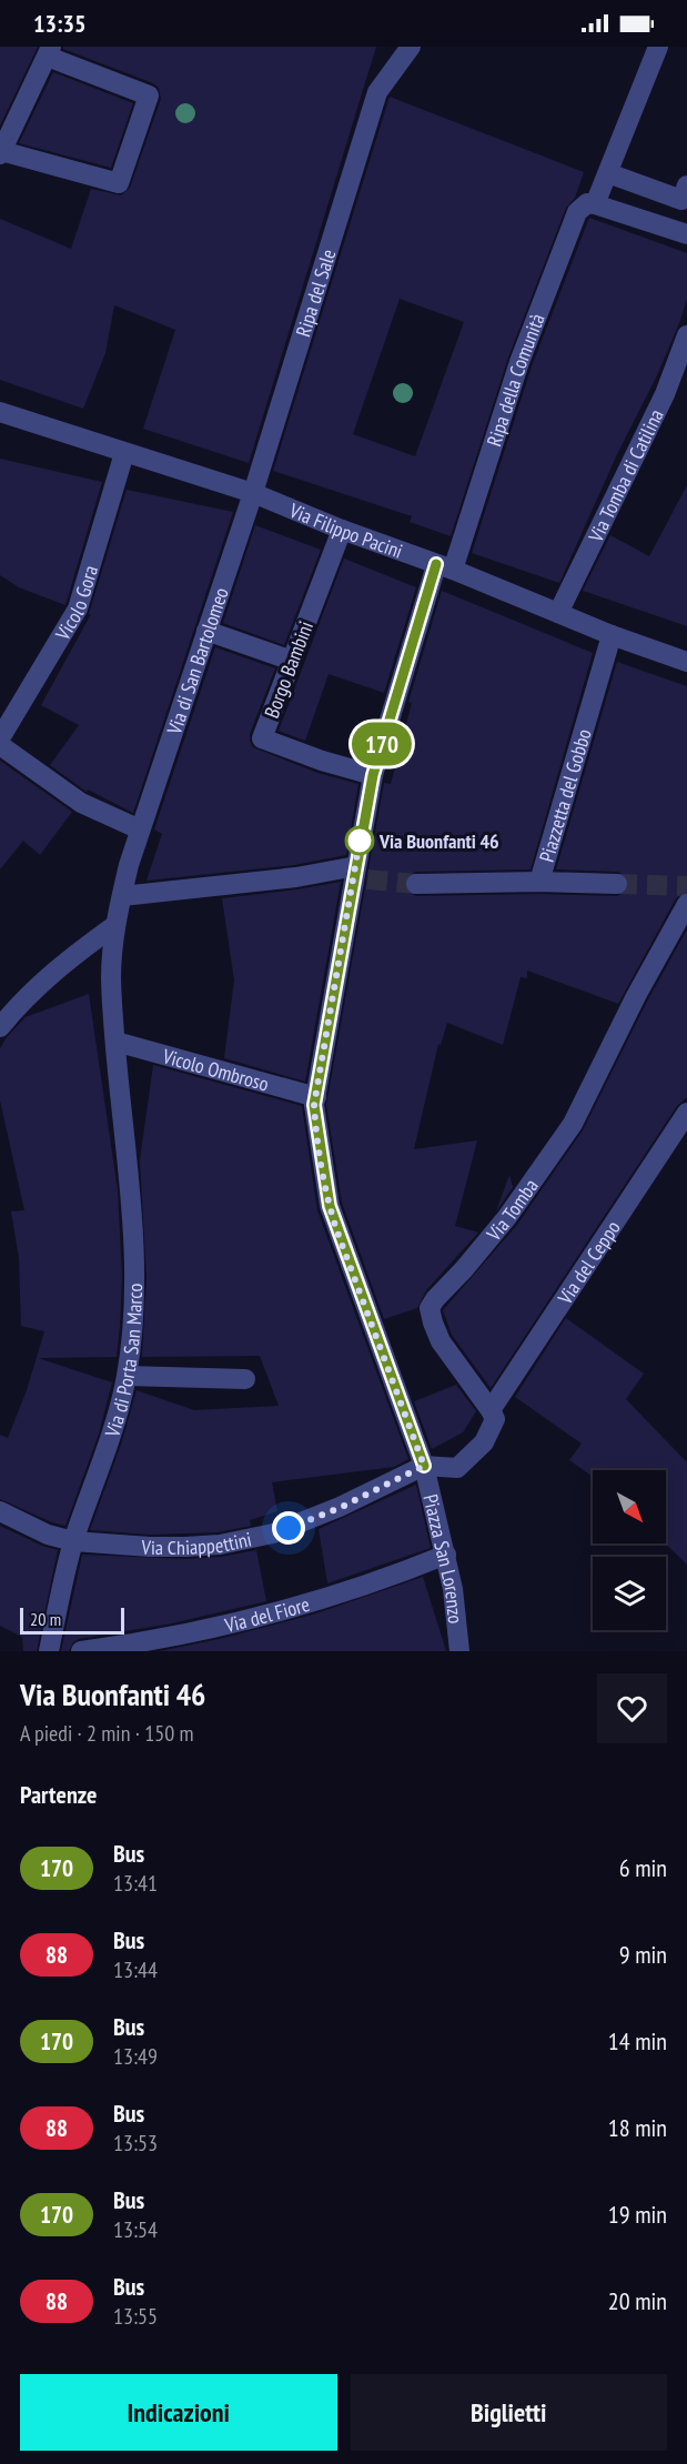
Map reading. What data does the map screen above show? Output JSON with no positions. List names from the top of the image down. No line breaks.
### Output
{"streets":{"street":["Ripa del Sale","Ripa della Comunità","Via Tomba di Catilina","Via Filippo Pacini","Vicolo Gora","Via di San Bartolomeo","Borgo Bambini","Piazzetta del Gobbo","Vicolo Ombroso","Via Tomba","Via del Ceppo","Via di Porta San Marco","Via Chiappettini","Piazza San Lorenzo","Via del Fiore"]},"crossings":[["Ripa del Sale","Via Filippo Pacini"],["Ripa del Sale","Via di San Bartolomeo"],["Ripa della Comunità","Via Filippo Pacini"],["Ripa della Comunità","Borgo Bambini"],["Ripa della Comunità","Vicolo Ombroso"],["Ripa della Comunità","Piazza San Lorenzo"],["Via Tomba di Catilina","Via Filippo Pacini"],["Via Filippo Pacini","Vicolo Gora"],["Via Filippo Pacini","Via di San Bartolomeo"],["Via Filippo Pacini","Borgo Bambini"],["Via Filippo Pacini","Piazzetta del Gobbo"],["Via di San Bartolomeo","Via di Porta San Marco"],["Vicolo Ombroso","Via di Porta San Marco"],["Vicolo Ombroso","Piazza San Lorenzo"],["Via Tomba","Via del Ceppo"],["Via di Porta San Marco","Via Chiappettini"],["Via Chiappettini","Piazza San Lorenzo"],["Piazza San Lorenzo","Via del Fiore"]],"places":["Via Buonfanti 46"],"lines":["bus line 170"],"scale_bar":"20 m","north":"bottom right","page":{"status":"13:35","on_map":"170","scale":"20 m","heading":[["Via Buonfanti 46","A piedi · 2 min · 150 m"],"Partenze"],"list":[{"mark":"170","name":"Bus","note":"13:41","value":"6 min"},{"mark":"88","name":"Bus","note":"13:44","value":"9 min"},{"mark":"170","name":"Bus","note":"13:49","value":"14 min"},{"mark":"88","name":"Bus","note":"13:53","value":"18 min"},{"mark":"170","name":"Bus","note":"13:54","value":"19 min"},{"mark":"88","name":"Bus","note":"13:55","value":"20 min"}],"buttons":["Indicazioni","Biglietti"]}}
